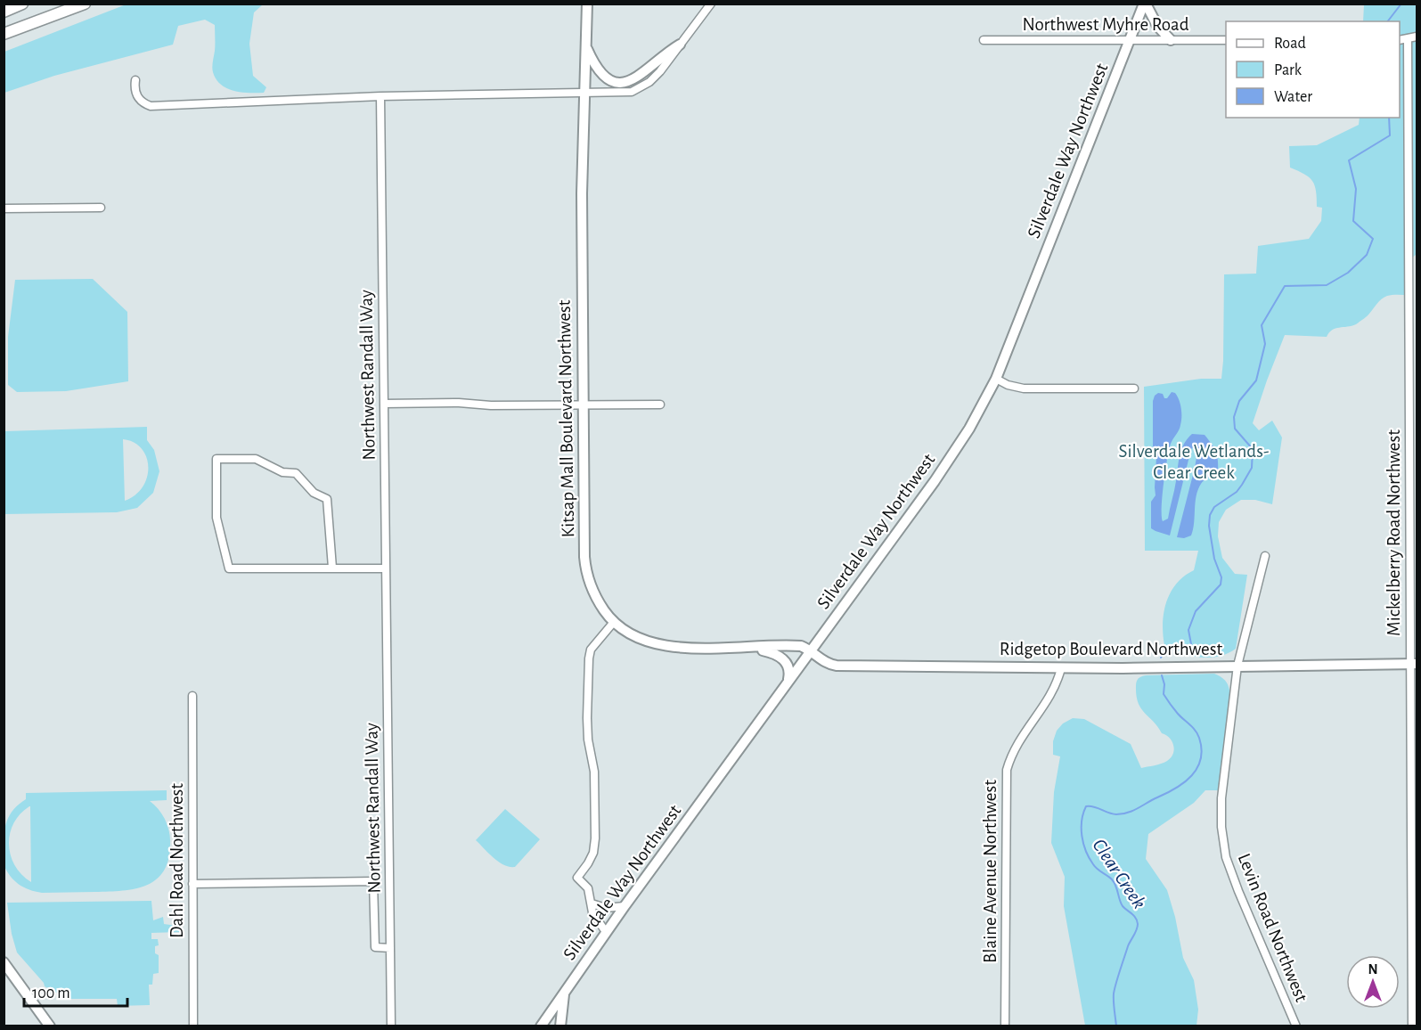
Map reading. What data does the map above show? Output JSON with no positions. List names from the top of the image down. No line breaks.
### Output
{"streets":{"main road":["Silverdale Way Northwest","Kitsap Mall Boulevard Northwest","Ridgetop Boulevard Northwest"],"street":["Northwest Myhre Road","Northwest Randall Way","Mickelberry Road Northwest","Dahl Road Northwest","Blaine Avenue Northwest","Levin Road Northwest"]},"crossings":[["Northwest Myhre Road","Silverdale Way Northwest"],["Silverdale Way Northwest","Kitsap Mall Boulevard Northwest"],["Silverdale Way Northwest","Ridgetop Boulevard Northwest"],["Kitsap Mall Boulevard Northwest","Ridgetop Boulevard Northwest"],["Mickelberry Road Northwest","Ridgetop Boulevard Northwest"],["Ridgetop Boulevard Northwest","Blaine Avenue Northwest"],["Ridgetop Boulevard Northwest","Levin Road Northwest"]],"water":["Clear Creek"],"parks":["Silverdale Wetlands- Clear Creek"],"legend":["Road","Park","Water"],"scale_bar":"100 m","north":"top"}
